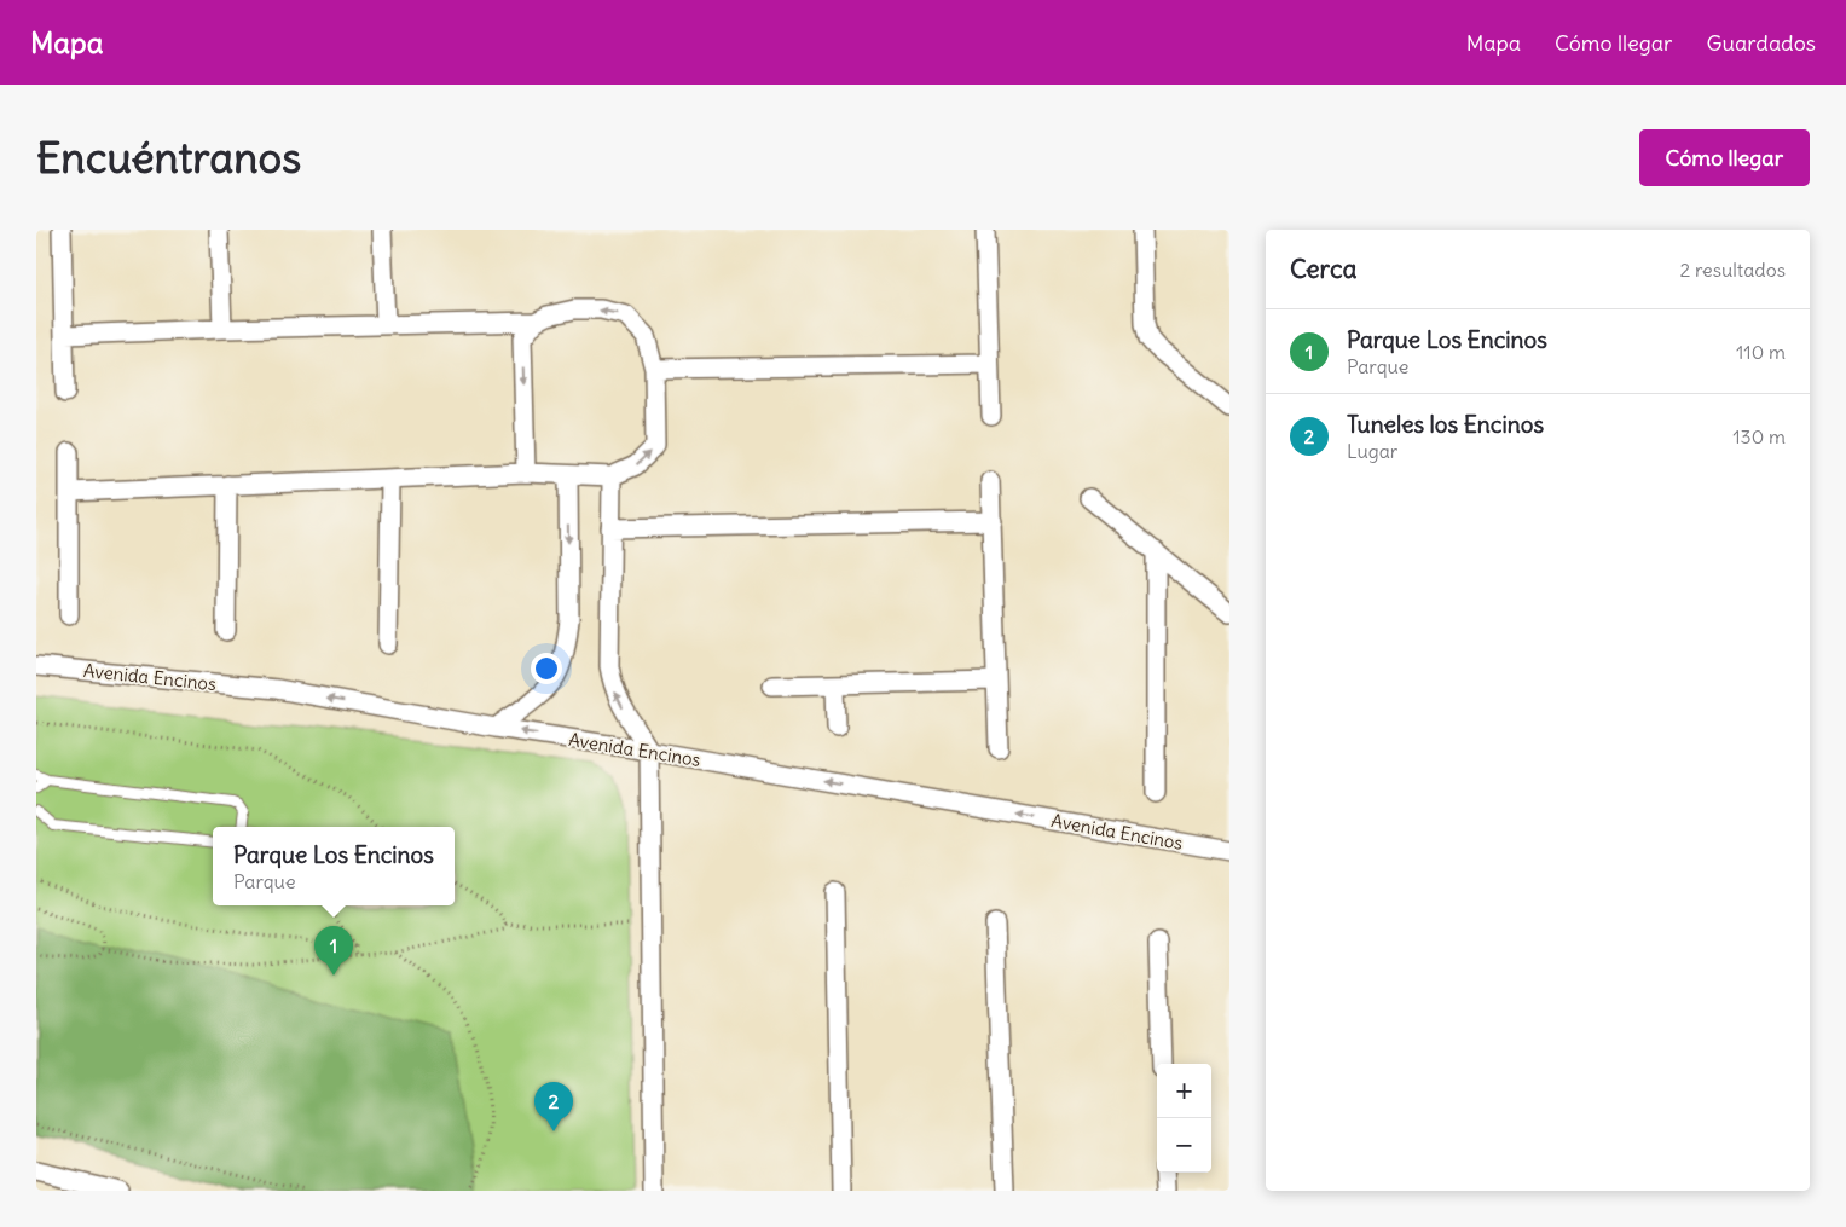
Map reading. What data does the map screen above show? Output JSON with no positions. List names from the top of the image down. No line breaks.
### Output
{"streets":{"street":["Avenida Encinos"]},"one_way":["Avenida Encinos"],"page":{"header":"Mapa","nav":["Mapa","Cómo llegar","Guardados"],"buttons":"Cómo llegar","title":"Encuéntranos","heading":["Cerca","2 resultados"],"list":[{"mark":"1","name":"Parque Los Encinos","note":"Parque","value":"110 m"},{"mark":"2","name":"Tuneles los Encinos","note":"Lugar","value":"130 m"}],"popup":["Parque Los Encinos","Parque"],"pins":["1","2"],"map_buttons":["+","−"]}}
